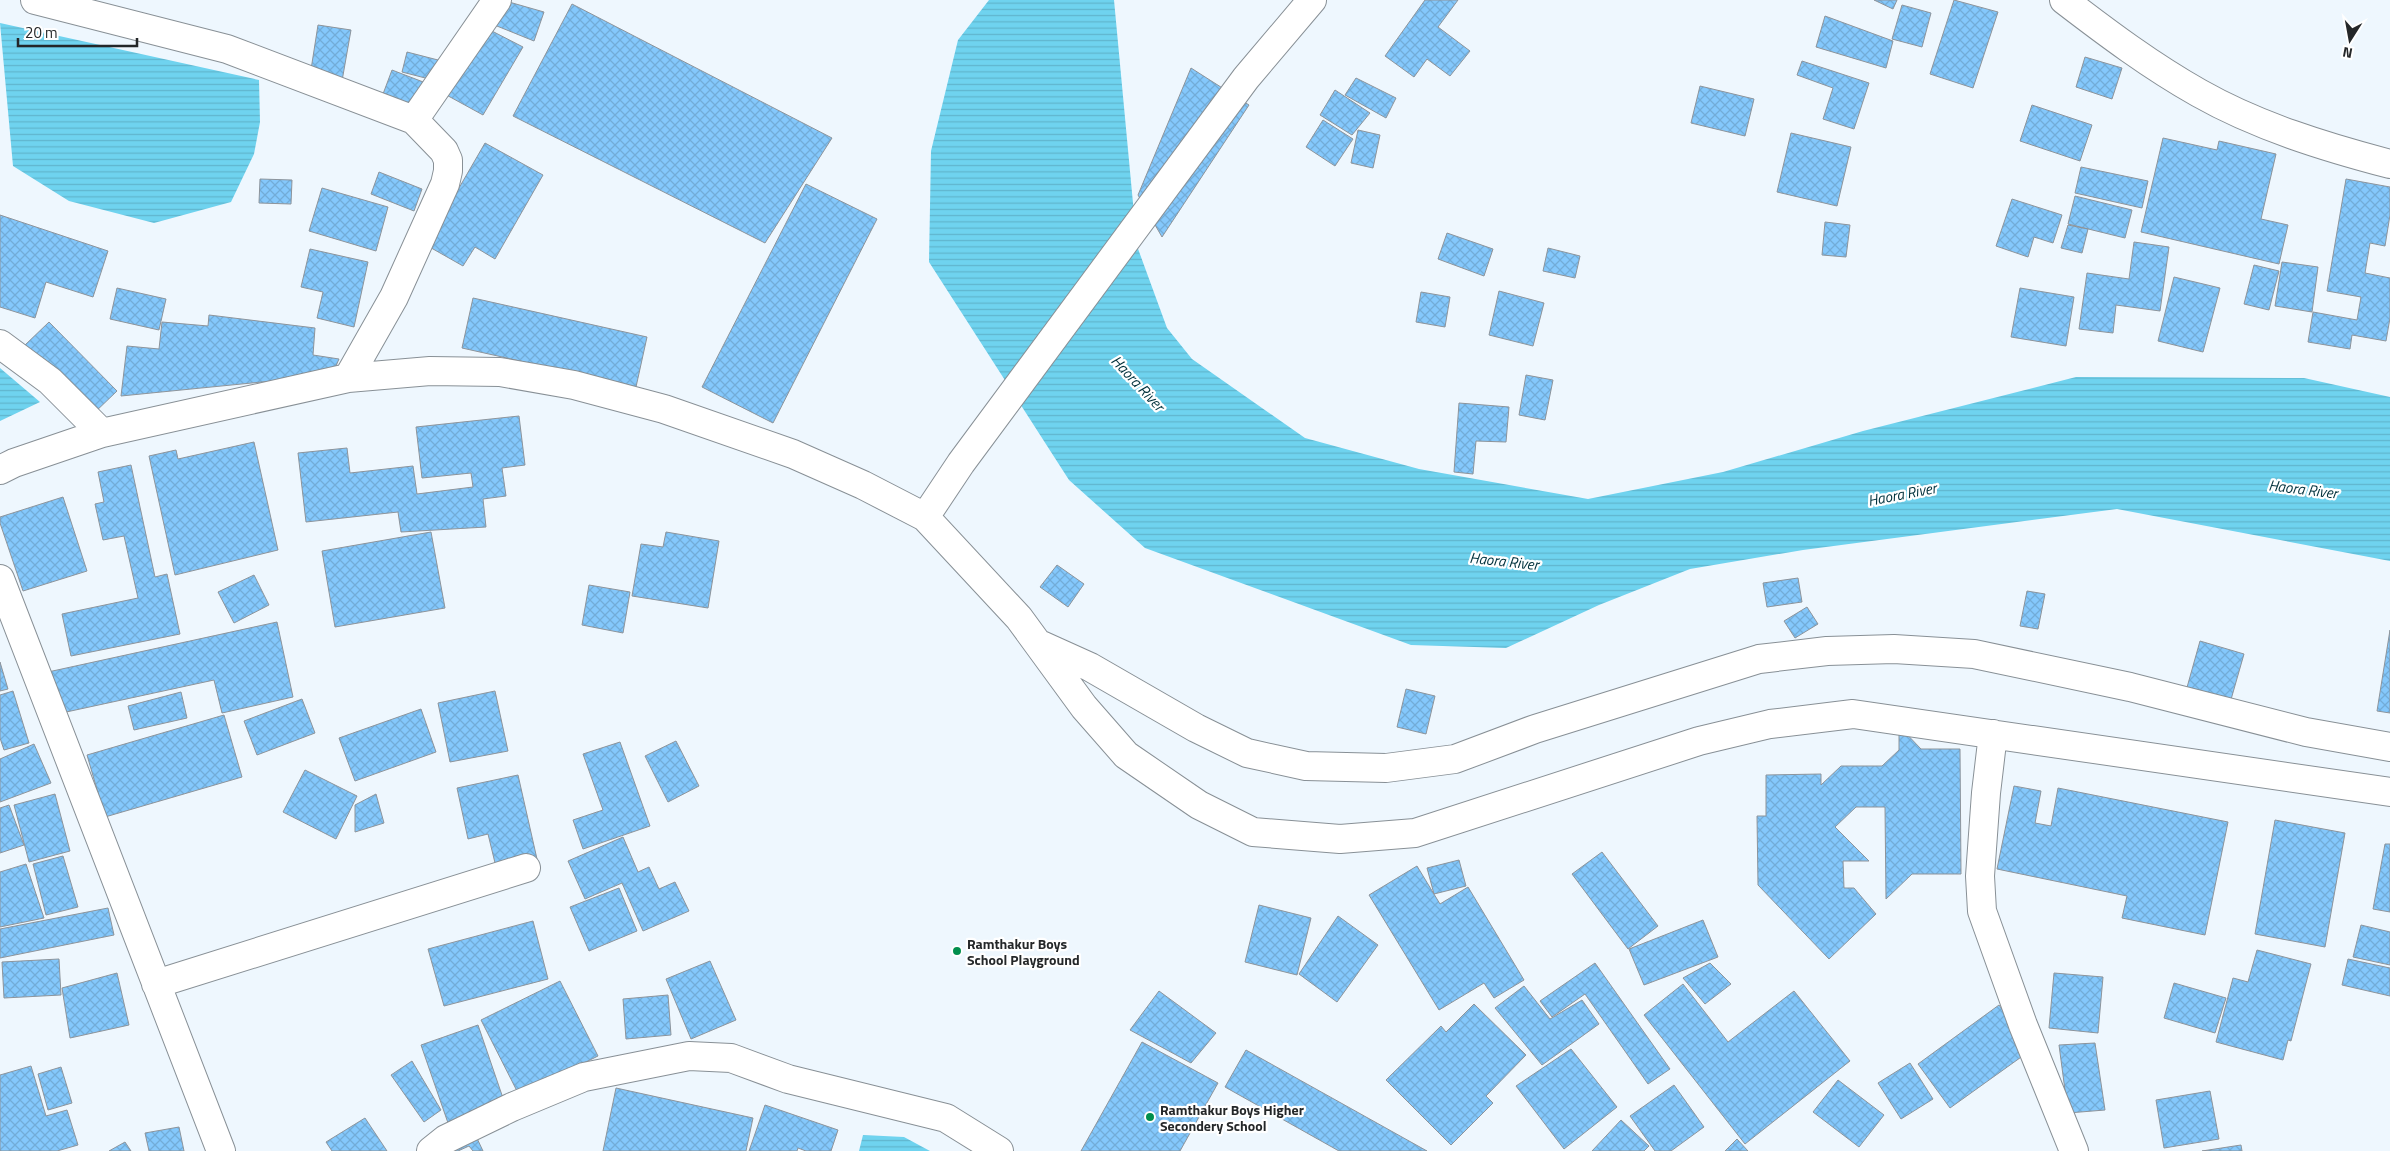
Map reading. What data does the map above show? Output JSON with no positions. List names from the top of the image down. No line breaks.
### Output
{"water":["Haora River"],"places":["Ramthakur Boys School Playground","Ramthakur Boys Higher Secondery School"],"scale_bar":"20 m","north":"bottom"}
